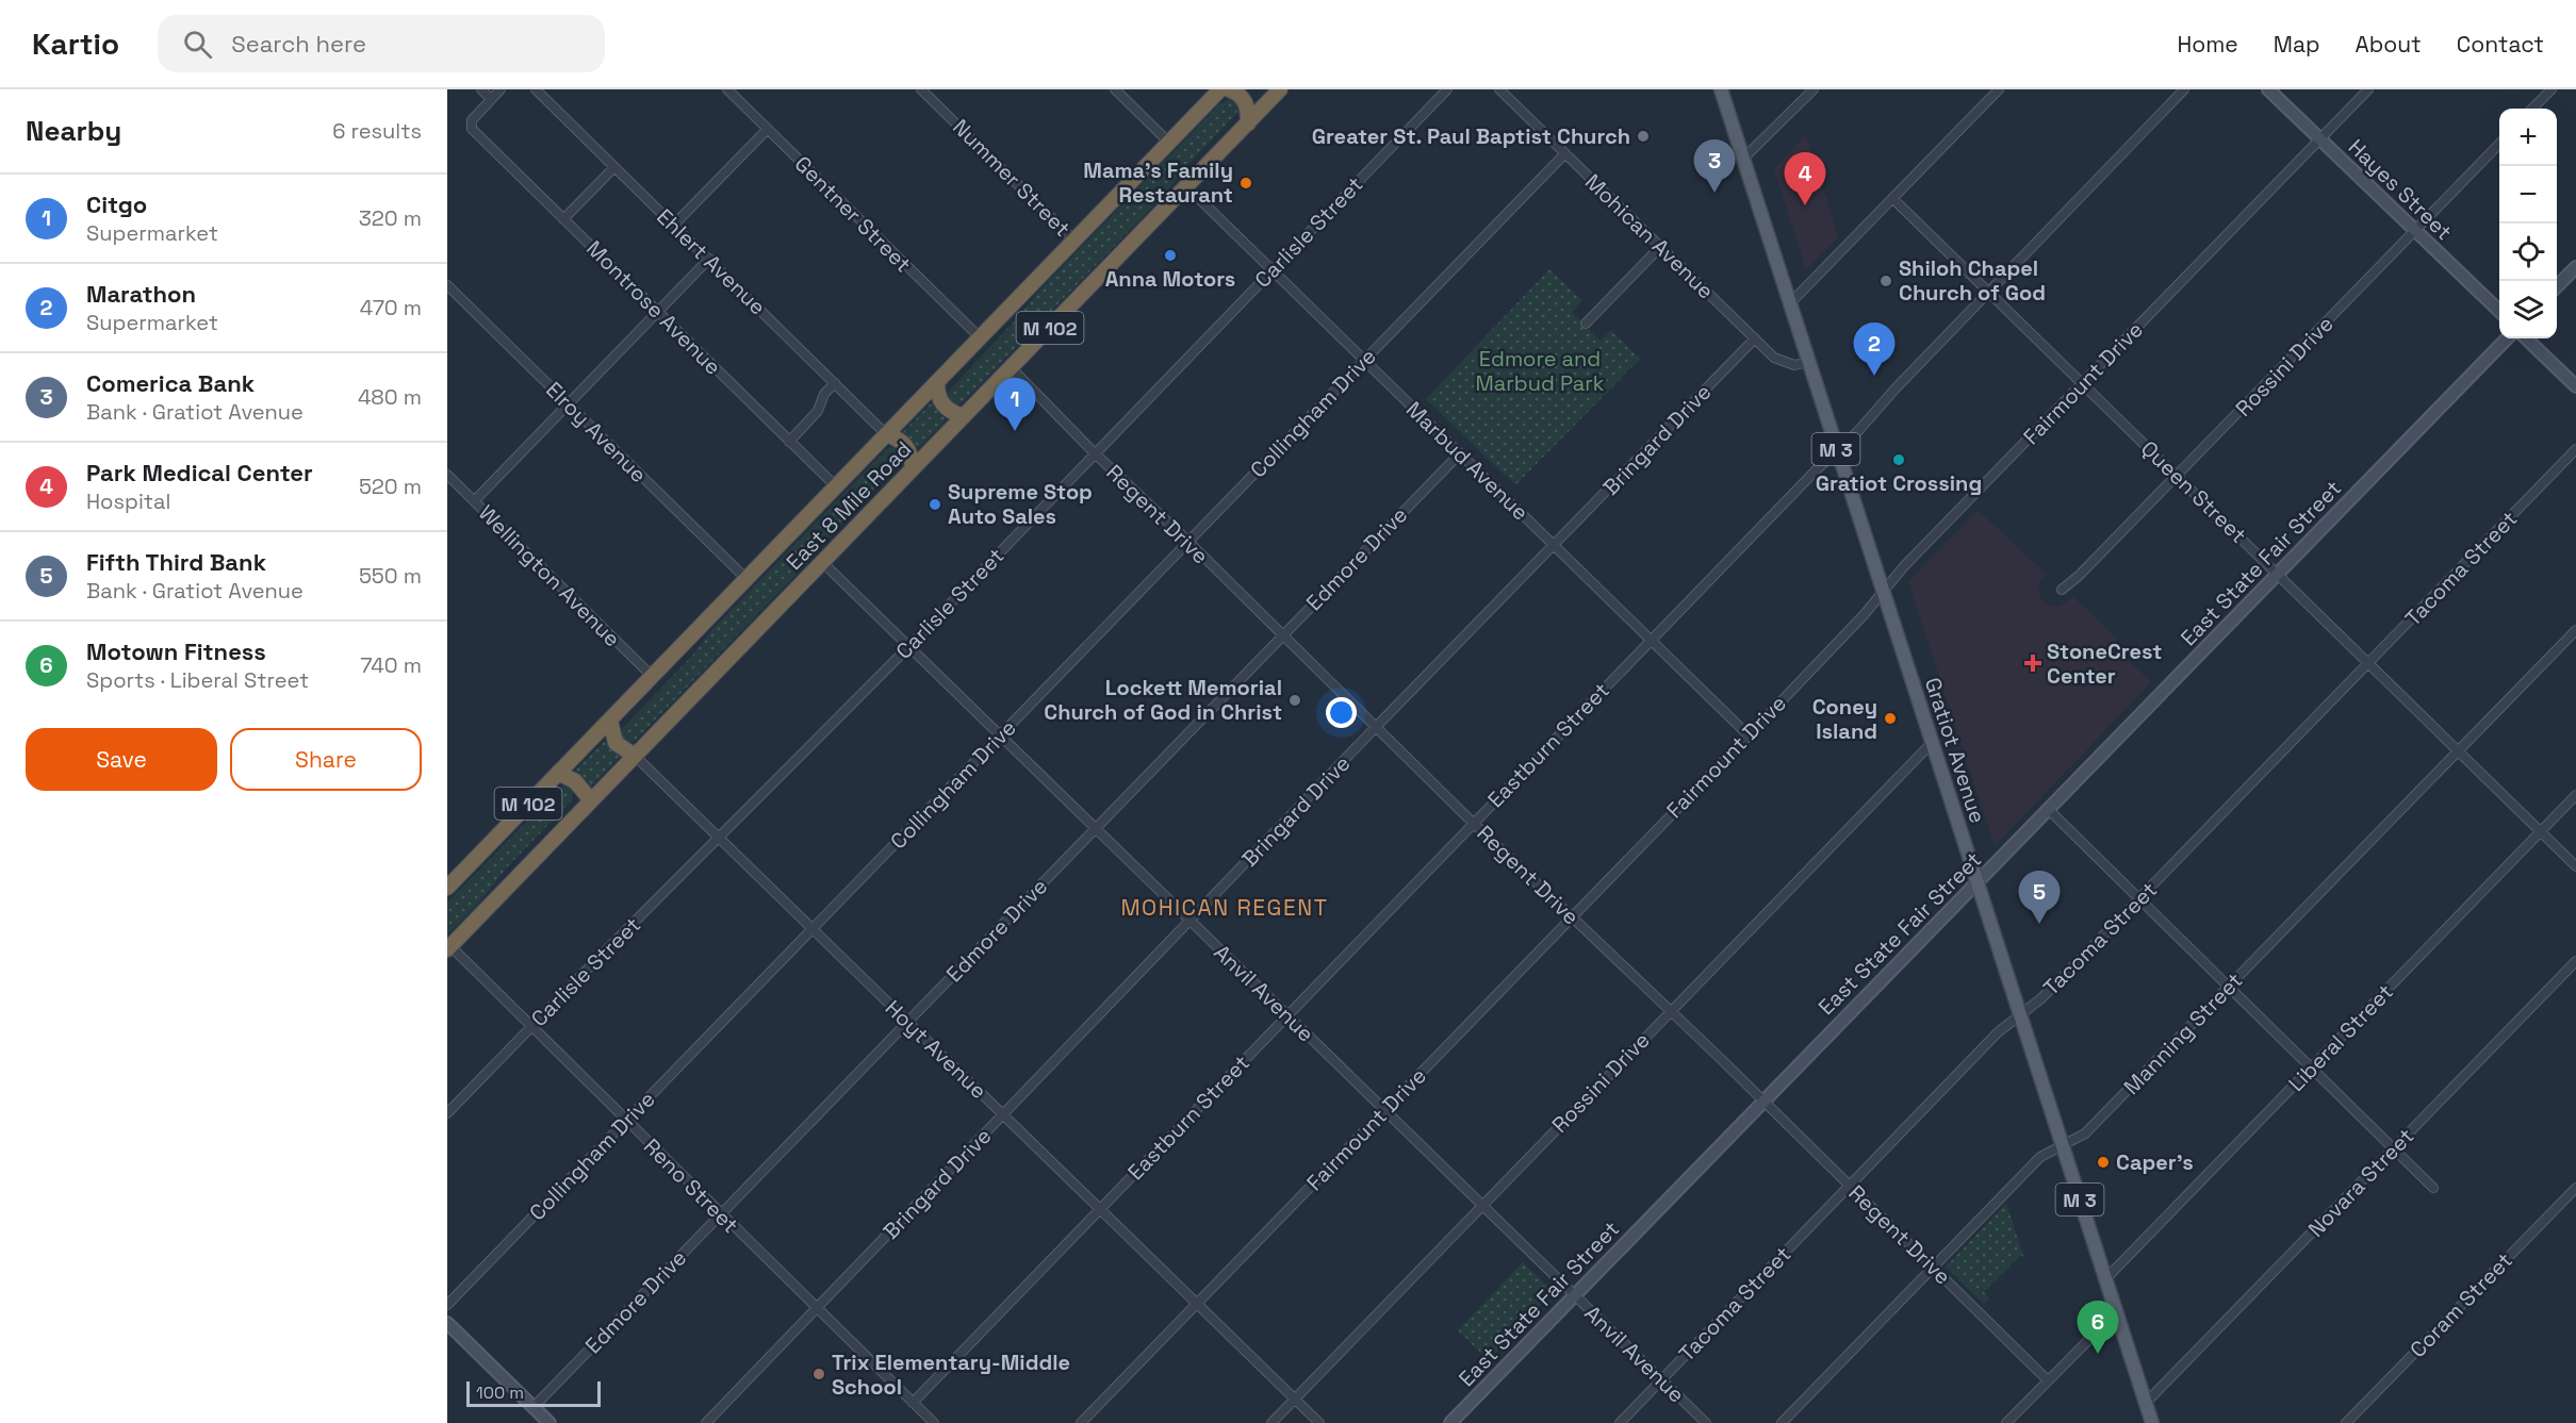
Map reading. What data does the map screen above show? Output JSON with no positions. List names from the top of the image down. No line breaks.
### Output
{"streets":{"highway":["M 102","East 8 Mile Road"],"main road":["M 3","Gratiot Avenue"],"street":["Nummer Street","Hayes Street","Gentner Street","Carlisle Street","Mohican Avenue","Ehlert Avenue","Montrose Avenue","Rossini Drive","Fairmount Drive","Collingham Drive","Elroy Avenue","Bringard Drive","Marbud Avenue","Queen Street","Regent Drive","Edmore Drive","East State Fair Street","Tacoma Street","Wellington Avenue","Eastburn Street","Anvil Avenue","Manning Street","Liberal Street","Hoyt Avenue","Novara Street","Reno Street","Coram Street"]},"crossings":[["Nummer Street","East 8 Mile Road"],["Hayes Street","Rossini Drive"],["Hayes Street","Fairmount Drive"],["Gentner Street","East 8 Mile Road"],["Carlisle Street","Marbud Avenue"],["Carlisle Street","Regent Drive"],["Carlisle Street","Anvil Avenue"],["Carlisle Street","Hoyt Avenue"],["Carlisle Street","Reno Street"],["Mohican Avenue","Collingham Drive"],["Mohican Avenue","Bringard Drive"],["Mohican Avenue","Gratiot Avenue"],["Ehlert Avenue","East 8 Mile Road"],["Montrose Avenue","East 8 Mile Road"],["Rossini Drive","Queen Street"],["Rossini Drive","Regent Drive"],["Rossini Drive","Gratiot Avenue"],["Rossini Drive","Anvil Avenue"],["Rossini Drive","Hoyt Avenue"],["Fairmount Drive","Marbud Avenue"],["Fairmount Drive","Queen Street"],["Fairmount Drive","Regent Drive"],["Fairmount Drive","Gratiot Avenue"],["Fairmount Drive","Anvil Avenue"],["Fairmount Drive","Hoyt Avenue"],["Collingham Drive","Marbud Avenue"],["Collingham Drive","Regent Drive"],["Collingham Drive","Anvil Avenue"],["Collingham Drive","Hoyt Avenue"],["Collingham Drive","Reno Street"],["Elroy Avenue","East 8 Mile Road"],["Bringard Drive","Marbud Avenue"],["Bringard Drive","Regent Drive"],["Bringard Drive","Anvil Avenue"],["Bringard Drive","Hoyt Avenue"],["Bringard Drive","Reno Street"],["Marbud Avenue","East 8 Mile Road"],["Marbud Avenue","Edmore Drive"],["Marbud Avenue","Eastburn Street"],["Queen Street","East State Fair Street"],["Queen Street","Tacoma Street"],["Queen Street","Eastburn Street"],["Queen Street","Manning Street"],["Queen Street","Liberal Street"],["East 8 Mile Road","Regent Drive"],["East 8 Mile Road","Wellington Avenue"],["East 8 Mile Road","Anvil Avenue"],["East 8 Mile Road","Hoyt Avenue"],["East 8 Mile Road","Reno Street"],["Regent Drive","Edmore Drive"],["Regent Drive","East State Fair Street"],["Regent Drive","Tacoma Street"],["Regent Drive","Eastburn Street"],["Regent Drive","Manning Street"],["Edmore Drive","Anvil Avenue"],["Edmore Drive","Hoyt Avenue"],["Edmore Drive","Reno Street"],["East State Fair Street","Gratiot Avenue"],["East State Fair Street","Anvil Avenue"],["Tacoma Street","Gratiot Avenue"],["Tacoma Street","Anvil Avenue"],["Eastburn Street","Gratiot Avenue"],["Eastburn Street","Anvil Avenue"],["Eastburn Street","Hoyt Avenue"],["Eastburn Street","Reno Street"],["Gratiot Avenue","Manning Street"],["Gratiot Avenue","Liberal Street"],["Gratiot Avenue","Novara Street"]],"districts":["MOHICAN REGENT"],"parks":["Edmore and Marbud Park"],"places":{"other":["Greater St. Paul Baptist Church","Mama's Family Restaurant","Anna Motors","Shiloh Chapel Church of God","Gratiot Crossing","Supreme Stop Auto Sales","Lockett Memorial Church of God in Christ","Coney Island","Caper's","Trix Elementary-Middle School"],"health":["StoneCrest Center"]},"scale_bar":"100 m","page":{"header":"Kartio","search":"Search here","nav":["Home","Map","About","Contact"],"heading":["Nearby","6 results"],"map_buttons":["+","−"],"pins":["3","4","2","1","5","6"],"list":[{"mark":"1","name":"Citgo","note":"Supermarket","value":"320 m"},{"mark":"2","name":"Marathon","note":"Supermarket","value":"470 m"},{"mark":"3","name":"Comerica Bank","note":"Bank · Gratiot Avenue","value":"480 m"},{"mark":"4","name":"Park Medical Center","note":"Hospital","value":"520 m"},{"mark":"5","name":"Fifth Third Bank","note":"Bank · Gratiot Avenue","value":"550 m"},{"mark":"6","name":"Motown Fitness","note":"Sports · Liberal Street","value":"740 m"}],"buttons":["Save","Share"],"scale":"100 m"}}
